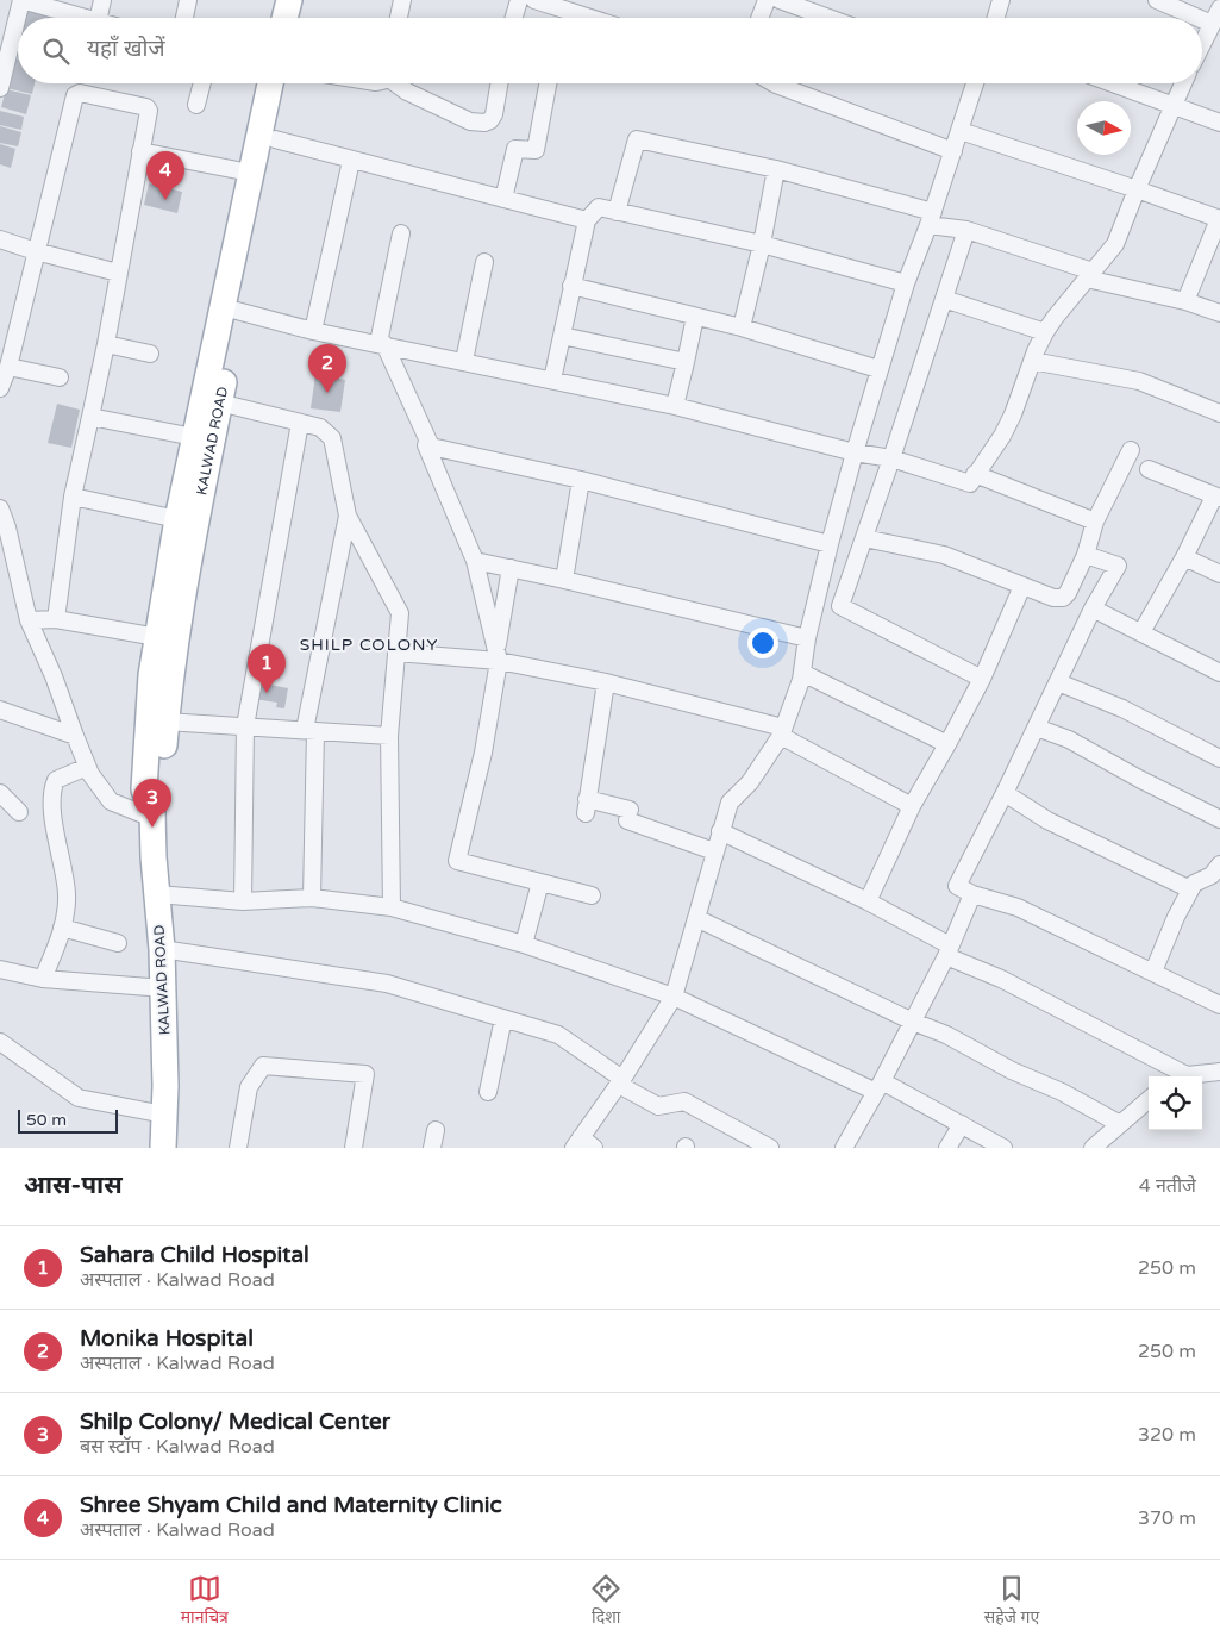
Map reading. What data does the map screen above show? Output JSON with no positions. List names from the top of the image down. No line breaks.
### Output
{"streets":{"main road":["KALWAD ROAD"]},"districts":["SHILP COLONY"],"scale_bar":"50 m","north":"right","page":{"search":"यहाँ खोजें","pins":["4","2","1","3"],"scale":"50 m","heading":["आस-पास","4 नतीजे"],"list":[{"mark":"1","name":"Sahara Child Hospital","note":"अस्पताल · Kalwad Road","value":"250 m"},{"mark":"2","name":"Monika Hospital","note":"अस्पताल · Kalwad Road","value":"250 m"},{"mark":"3","name":"Shilp Colony/ Medical Center","note":"बस स्टॉप · Kalwad Road","value":"320 m"},{"mark":"4","name":"Shree Shyam Child and Maternity Clinic","note":"अस्पताल · Kalwad Road","value":"370 m"}],"nav":["मानचित्र","दिशा","सहेजे गए"]}}
